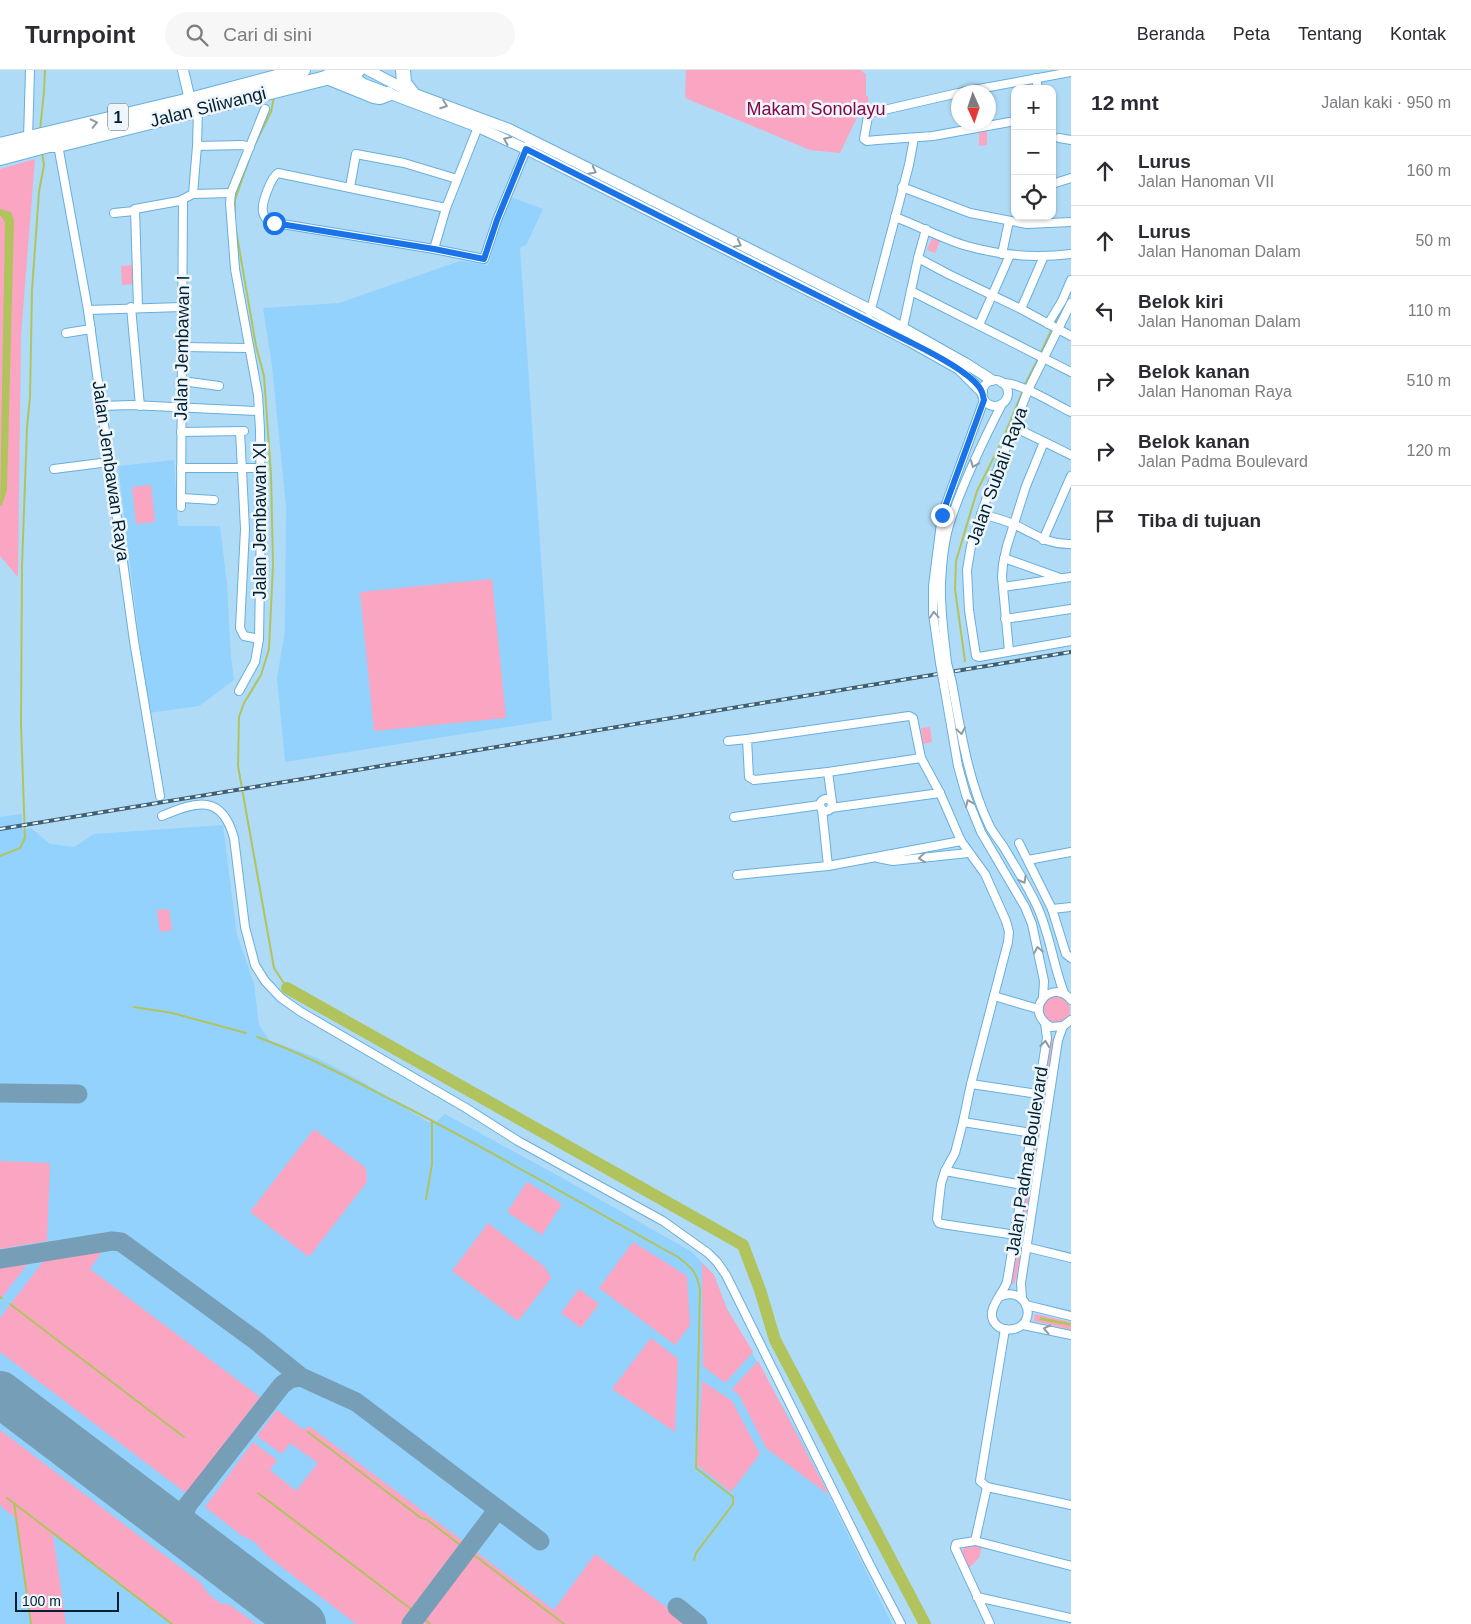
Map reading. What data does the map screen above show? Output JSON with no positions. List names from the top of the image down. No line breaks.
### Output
{"streets":{"highway":["Jalan Siliwangi","1"],"street":["Jalan Jembawan I","Jalan Jembawan Raya","Jalan Subali Raya","Jalan Jembawan XI","Jalan Padma Boulevard"]},"crossings":[["Jalan Siliwangi","Jalan Jembawan Raya"]],"parks":["Makam Sonolayu"],"scale_bar":"100 m","north":"bottom","page":{"header":"Turnpoint","search":"Cari di sini","nav":["Beranda","Peta","Tentang","Kontak"],"heading":["12 mnt","Jalan kaki · 950 m"],"map_buttons":["+","−"],"list":[["Lurus","Jalan Hanoman VII","160 m"],["Lurus","Jalan Hanoman Dalam","50 m"],["Belok kiri","Jalan Hanoman Dalam","110 m"],["Belok kanan","Jalan Hanoman Raya","510 m"],["Belok kanan","Jalan Padma Boulevard","120 m"],"Tiba di tujuan"],"scale":"100 m"}}
